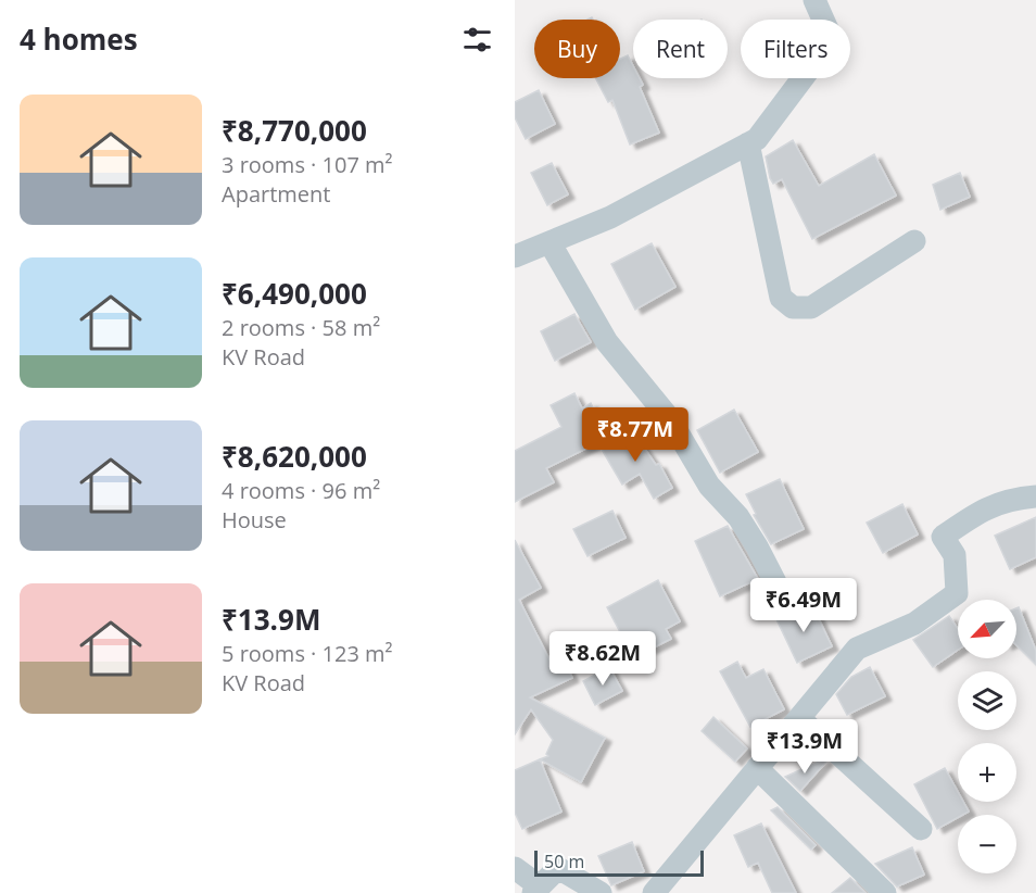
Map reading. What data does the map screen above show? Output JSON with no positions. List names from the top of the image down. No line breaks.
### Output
{"scale_bar":"50 m","north":"bottom left","page":{"heading":"4 homes","chip":["Buy","Rent","Filters"],"list":[{"name":"₹8,770,000","note":"3 rooms · 107 m² · Apartment"},{"name":"₹6,490,000","note":"2 rooms · 58 m² · KV Road"},{"name":"₹8,620,000","note":"4 rooms · 96 m² · House"},{"name":"₹13.9M","note":"5 rooms · 123 m² · KV Road"}],"price":["₹8.77M","₹6.49M","₹8.62M","₹13.9M"],"map_buttons":["+","−"],"scale":"50 m"}}
